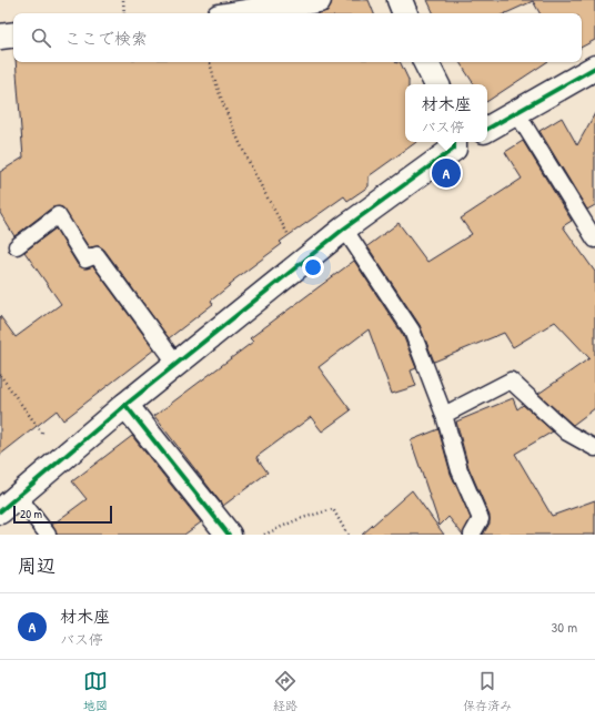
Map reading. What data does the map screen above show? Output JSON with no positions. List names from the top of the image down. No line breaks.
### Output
{"scale_bar":"20 m","page":{"search":"ここで検索","popup":["材木座","バス停"],"pins":"A","scale":"20 m","heading":"周辺","list":[{"mark":"A","name":"材木座","note":"バス停","value":"30 m"}],"nav":["地図","経路","保存済み"]}}
